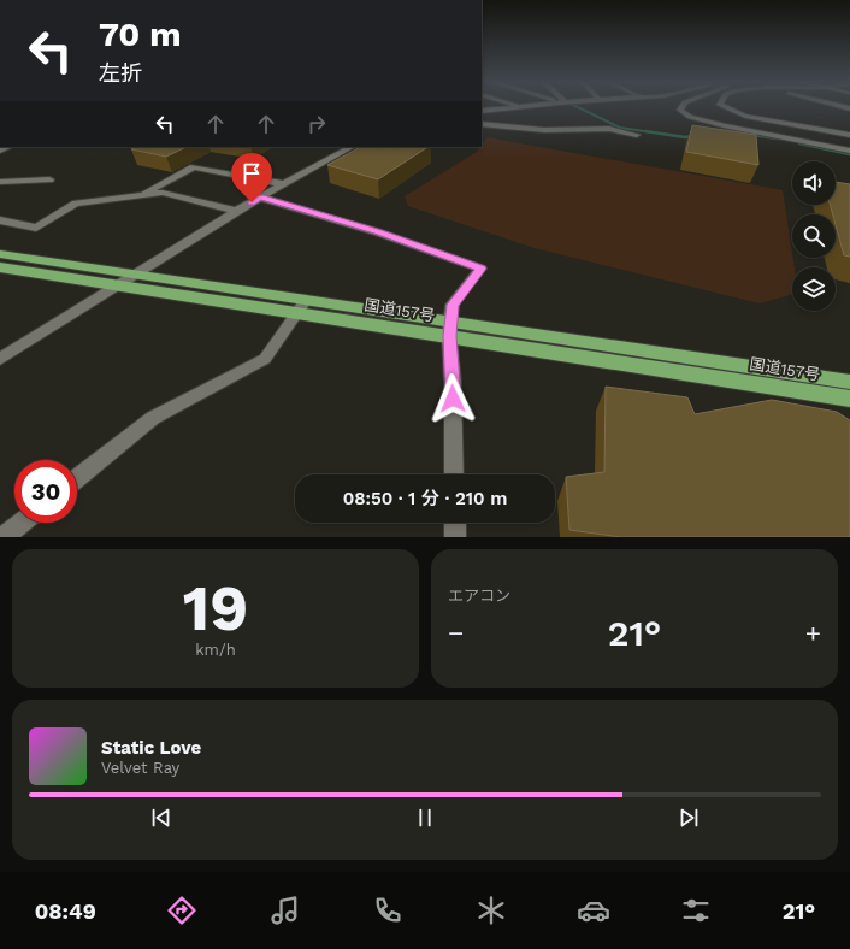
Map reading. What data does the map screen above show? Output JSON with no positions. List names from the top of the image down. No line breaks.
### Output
{"streets":{"highway":["国道157号"]},"page":{"turn":["70 m","左折"],"limit":"30","trip":"08:50 · 1 分 · 210 m","tile":[["19","km/h"],"エアコン"],"heat":["−","21°","+"],"song":["Static Love","Velvet Ray"],"tabs":["08:49","21°"]}}
